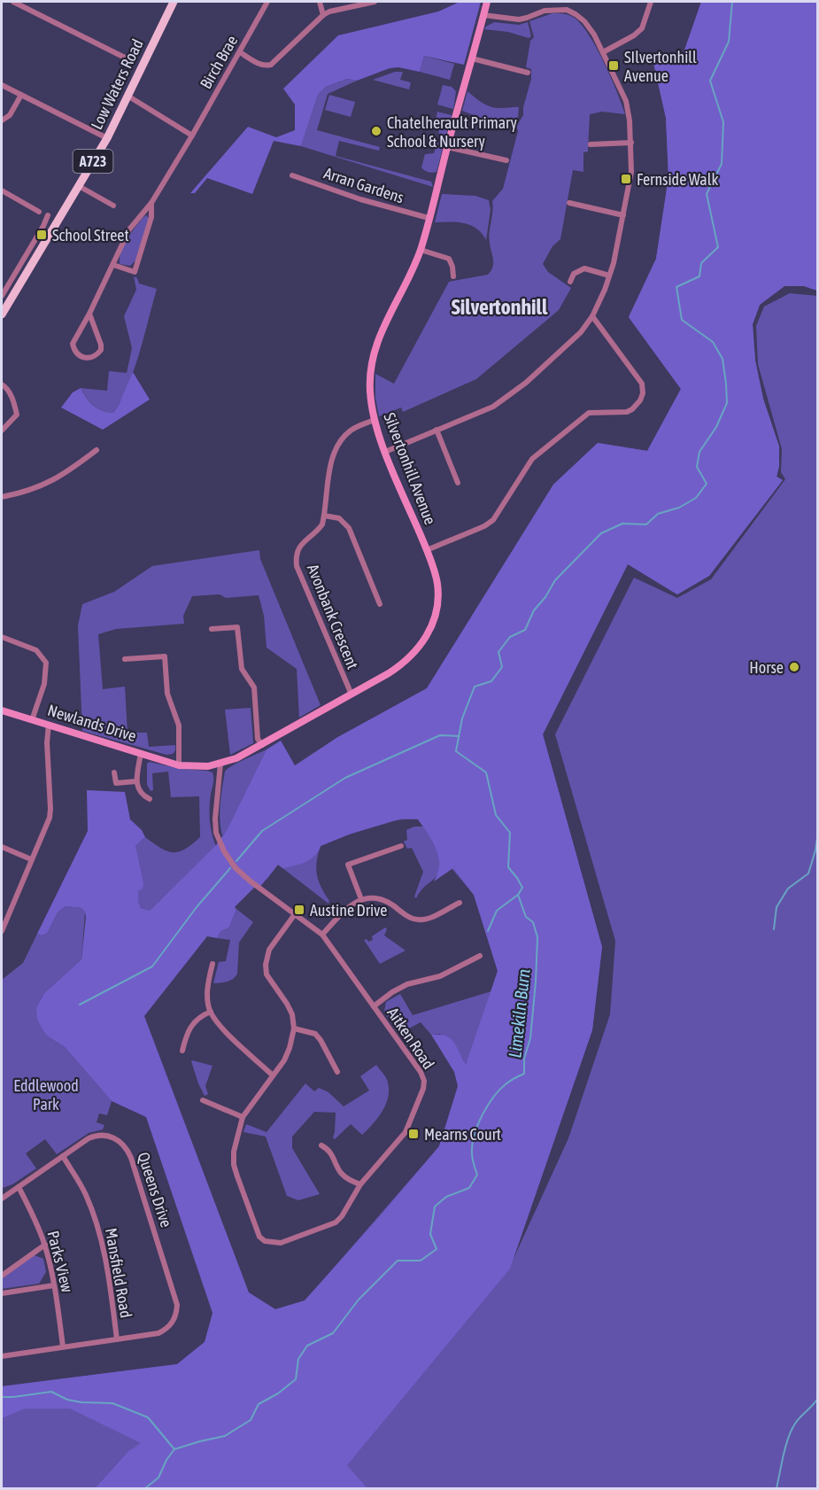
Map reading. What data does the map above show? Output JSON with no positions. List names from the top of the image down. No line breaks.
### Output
{"streets":{"main road":["Low Waters Road","A723"],"street":["Birch Brae","Arran Gardens","Silvertonhill Avenue","Avonbank Crescent","Newlands Drive","Aitken Road","Queens Drive","Parks View","Mansfield Road"]},"crossings":[["Arran Gardens","Silvertonhill Avenue"],["Silvertonhill Avenue","Avonbank Crescent"],["Silvertonhill Avenue","Newlands Drive"],["Silvertonhill Avenue","Aitken Road"],["Queens Drive","Parks View"],["Queens Drive","Mansfield Road"]],"districts":["Silvertonhill"],"water":["Limekiln Burn"],"parks":["Eddlewood Park"],"places":{"transit":["SIlvertonhill Avenue","Fernside Walk","School Street","Austine Drive","Mearns Court"],"other":["Chatelherault Primary School & Nursery","Horse"]}}
